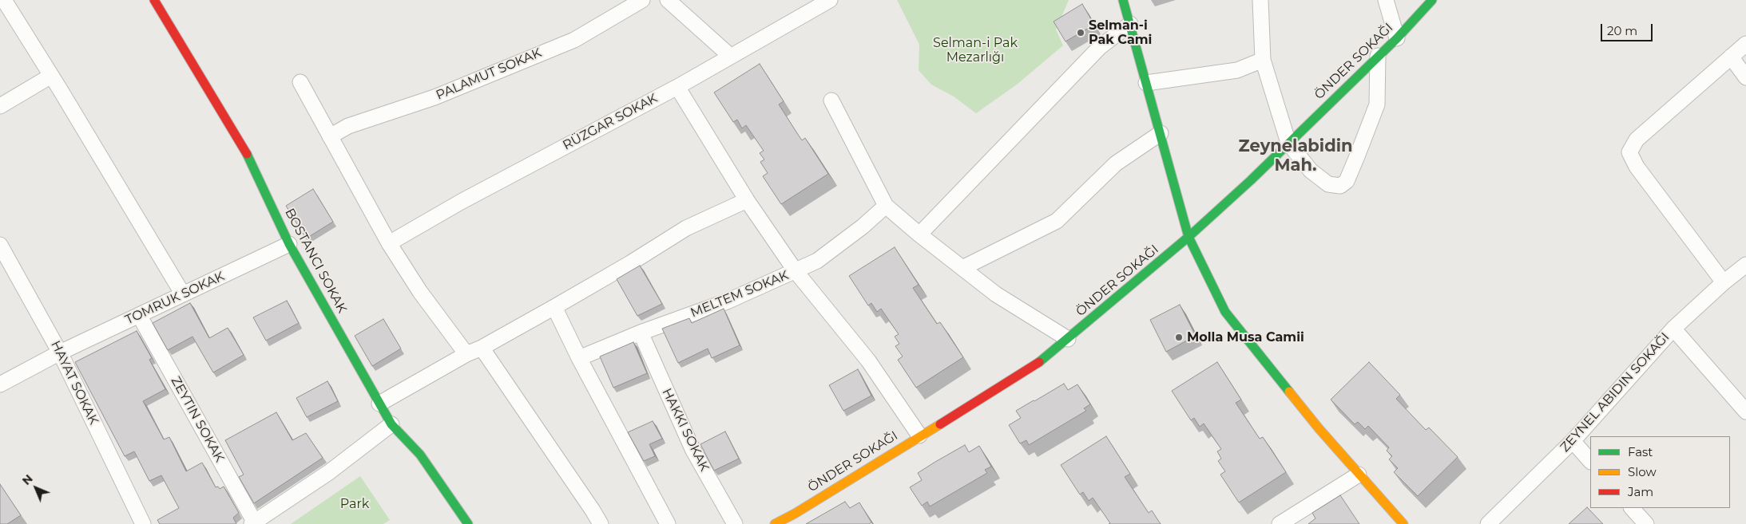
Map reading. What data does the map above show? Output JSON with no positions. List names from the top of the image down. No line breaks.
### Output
{"streets":{"street":["PALAMUT SOKAK","RÜZGAR SOKAK","MELTEM SOKAK","TOMRUK SOKAK","HAYAT SOKAK","ZEYTIN SOKAK"]},"crossings":[["TOMRUK SOKAK","HAYAT SOKAK"],["TOMRUK SOKAK","ZEYTIN SOKAK"]],"districts":["Zeynelabidin Mah."],"parks":["Selman-i Pak Mezarlığı","Park"],"places":["Selman-i Pak Cami","Molla Musa Camii"],"legend":["Fast","Slow","Jam"],"scale_bar":"20 m","north":"top left"}
